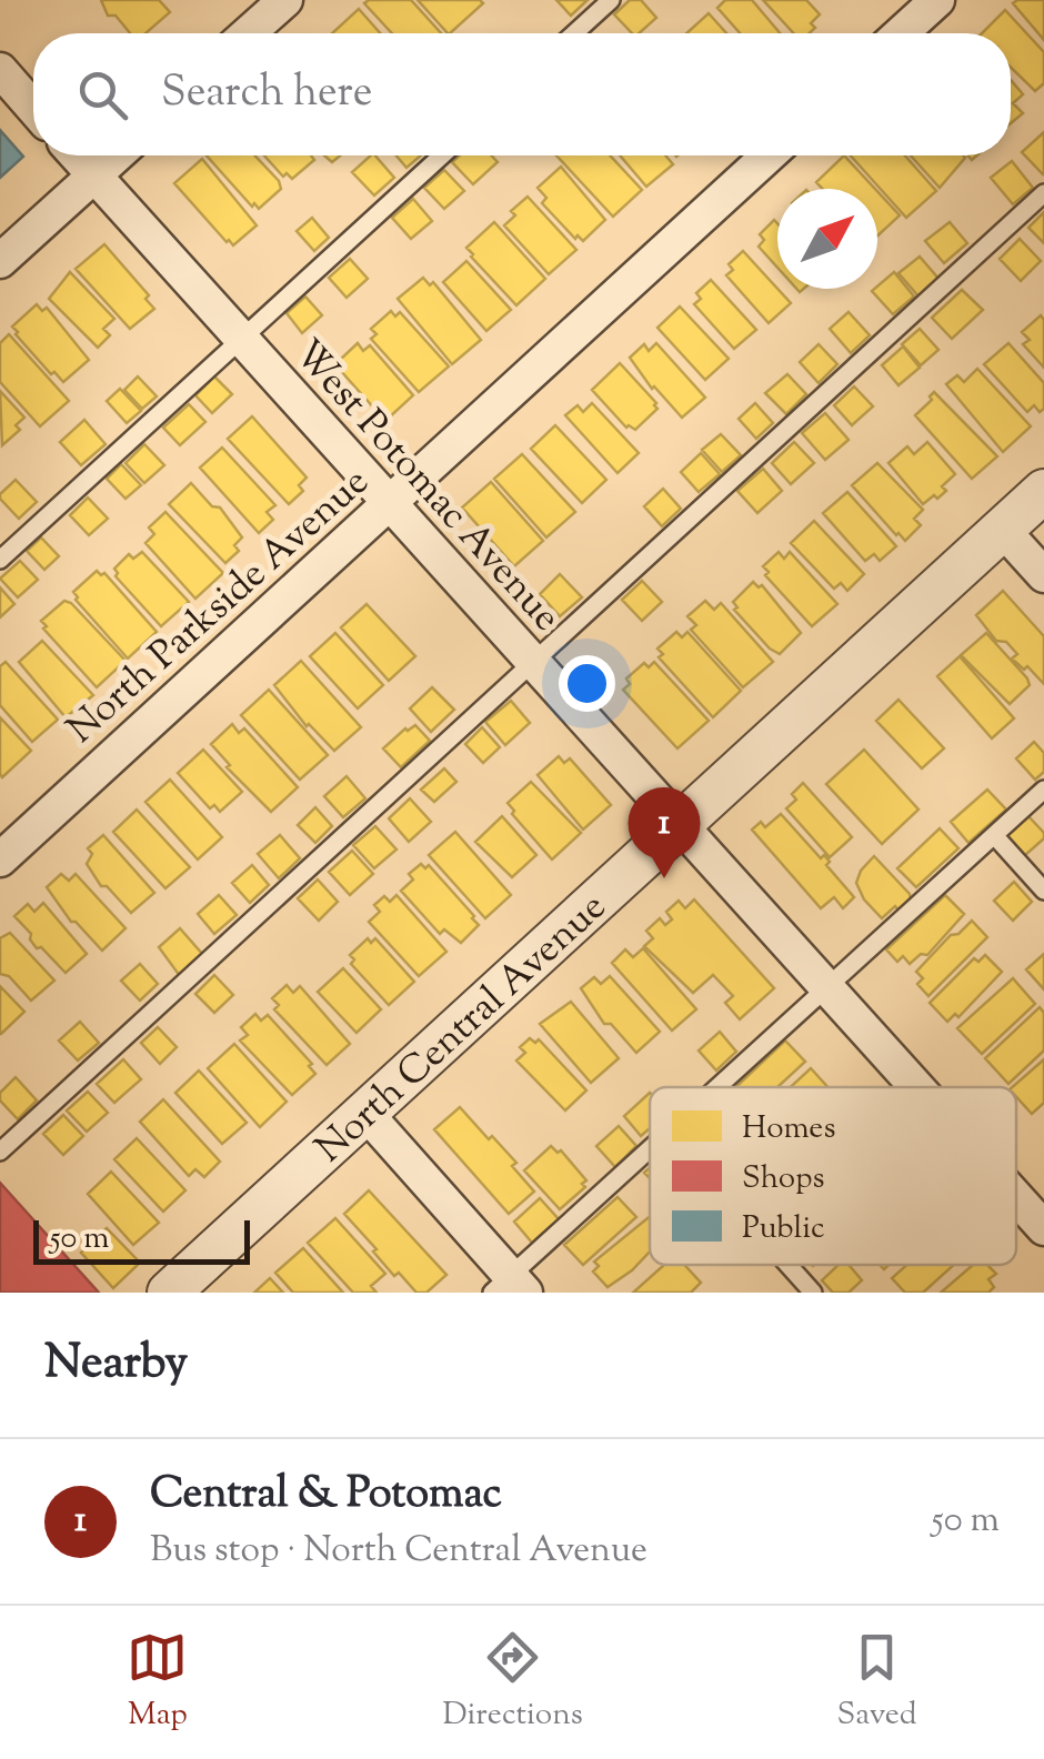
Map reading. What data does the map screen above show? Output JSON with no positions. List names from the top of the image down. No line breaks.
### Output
{"streets":{"street":["West Potomac Avenue","North Parkside Avenue","North Central Avenue"]},"crossings":[["West Potomac Avenue","North Parkside Avenue"],["West Potomac Avenue","North Central Avenue"]],"legend":["Homes","Shops","Public"],"scale_bar":"50 m","north":"top right","page":{"search":"Search here","pins":"1","scale":"50 m","heading":"Nearby","list":[{"mark":"1","name":"Central & Potomac","note":"Bus stop · North Central Avenue","value":"50 m"}],"nav":["Map","Directions","Saved"]}}
